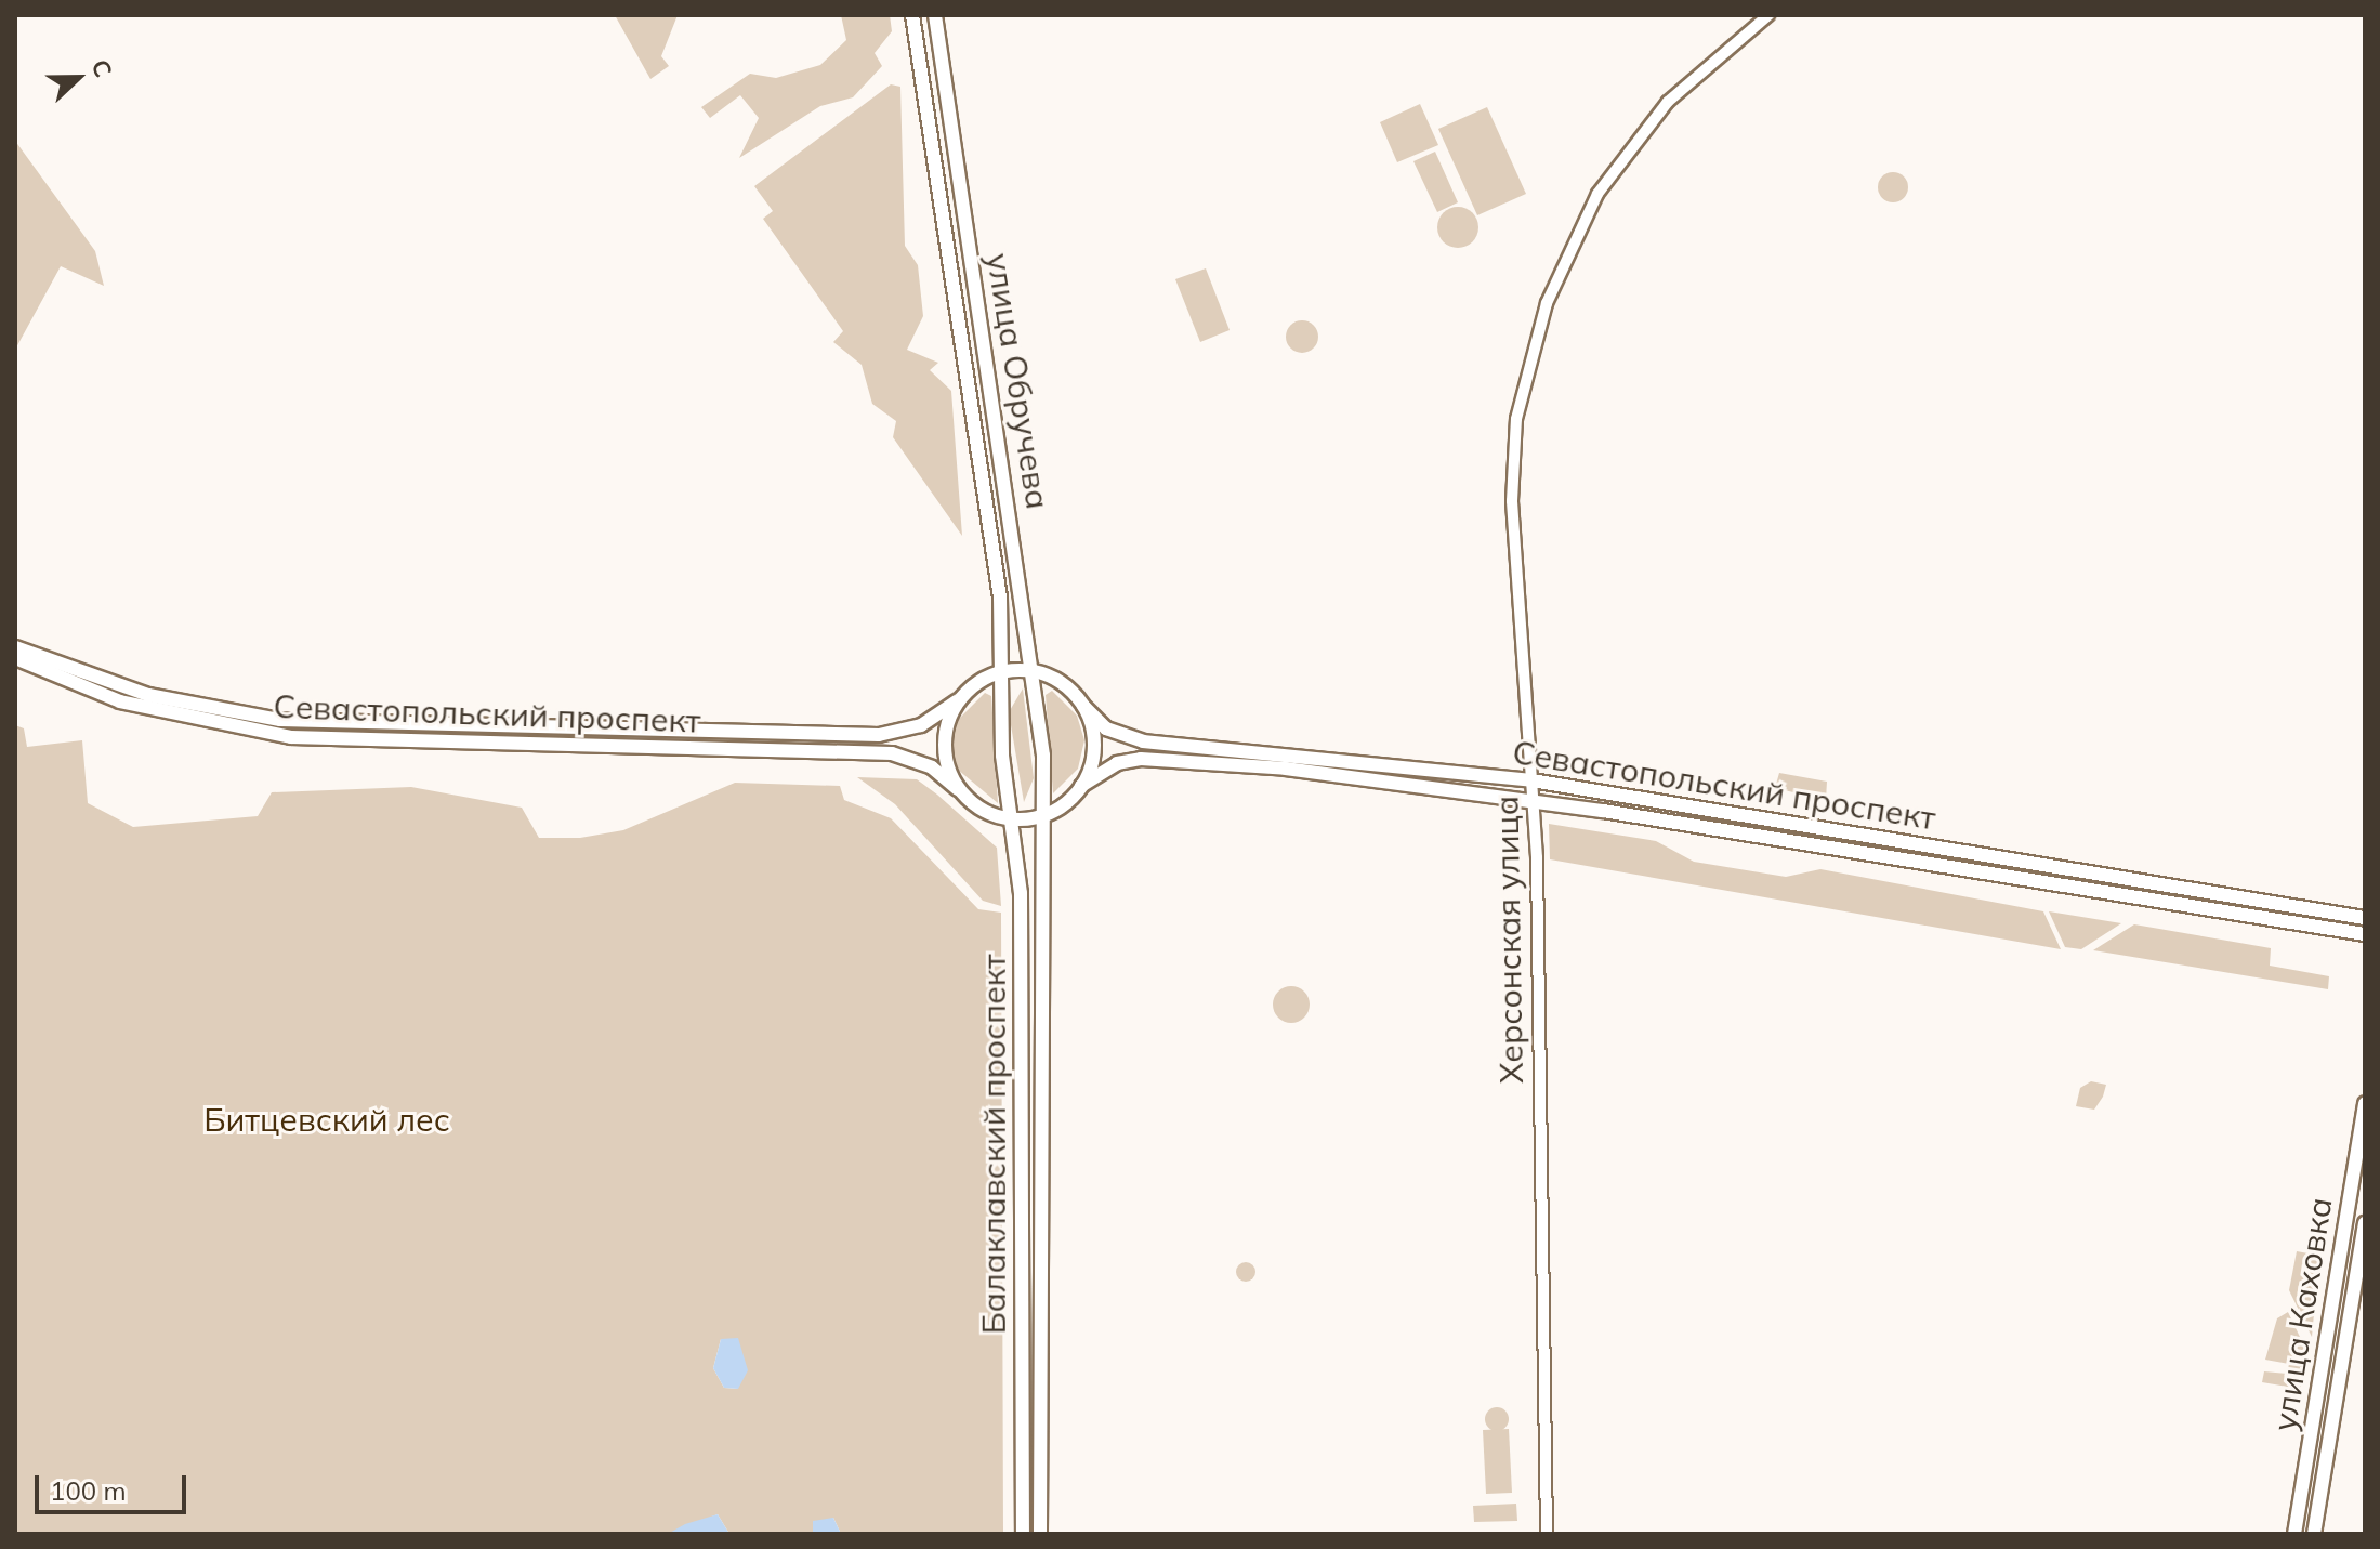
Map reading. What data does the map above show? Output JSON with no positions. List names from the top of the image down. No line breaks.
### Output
{"streets":{"main road":["улица Обручева","Севастопольский проспект","Балаклавский проспект","улица Каховка"],"street":["Херсонская улица"]},"crossings":[["улица Обручева","Севастопольский проспект"],["улица Обручева","Балаклавский проспект"],["Севастопольский проспект","Херсонская улица"],["Севастопольский проспект","Балаклавский проспект"]],"parks":["Битцевский лес"],"scale_bar":"100 m","north":"right"}
